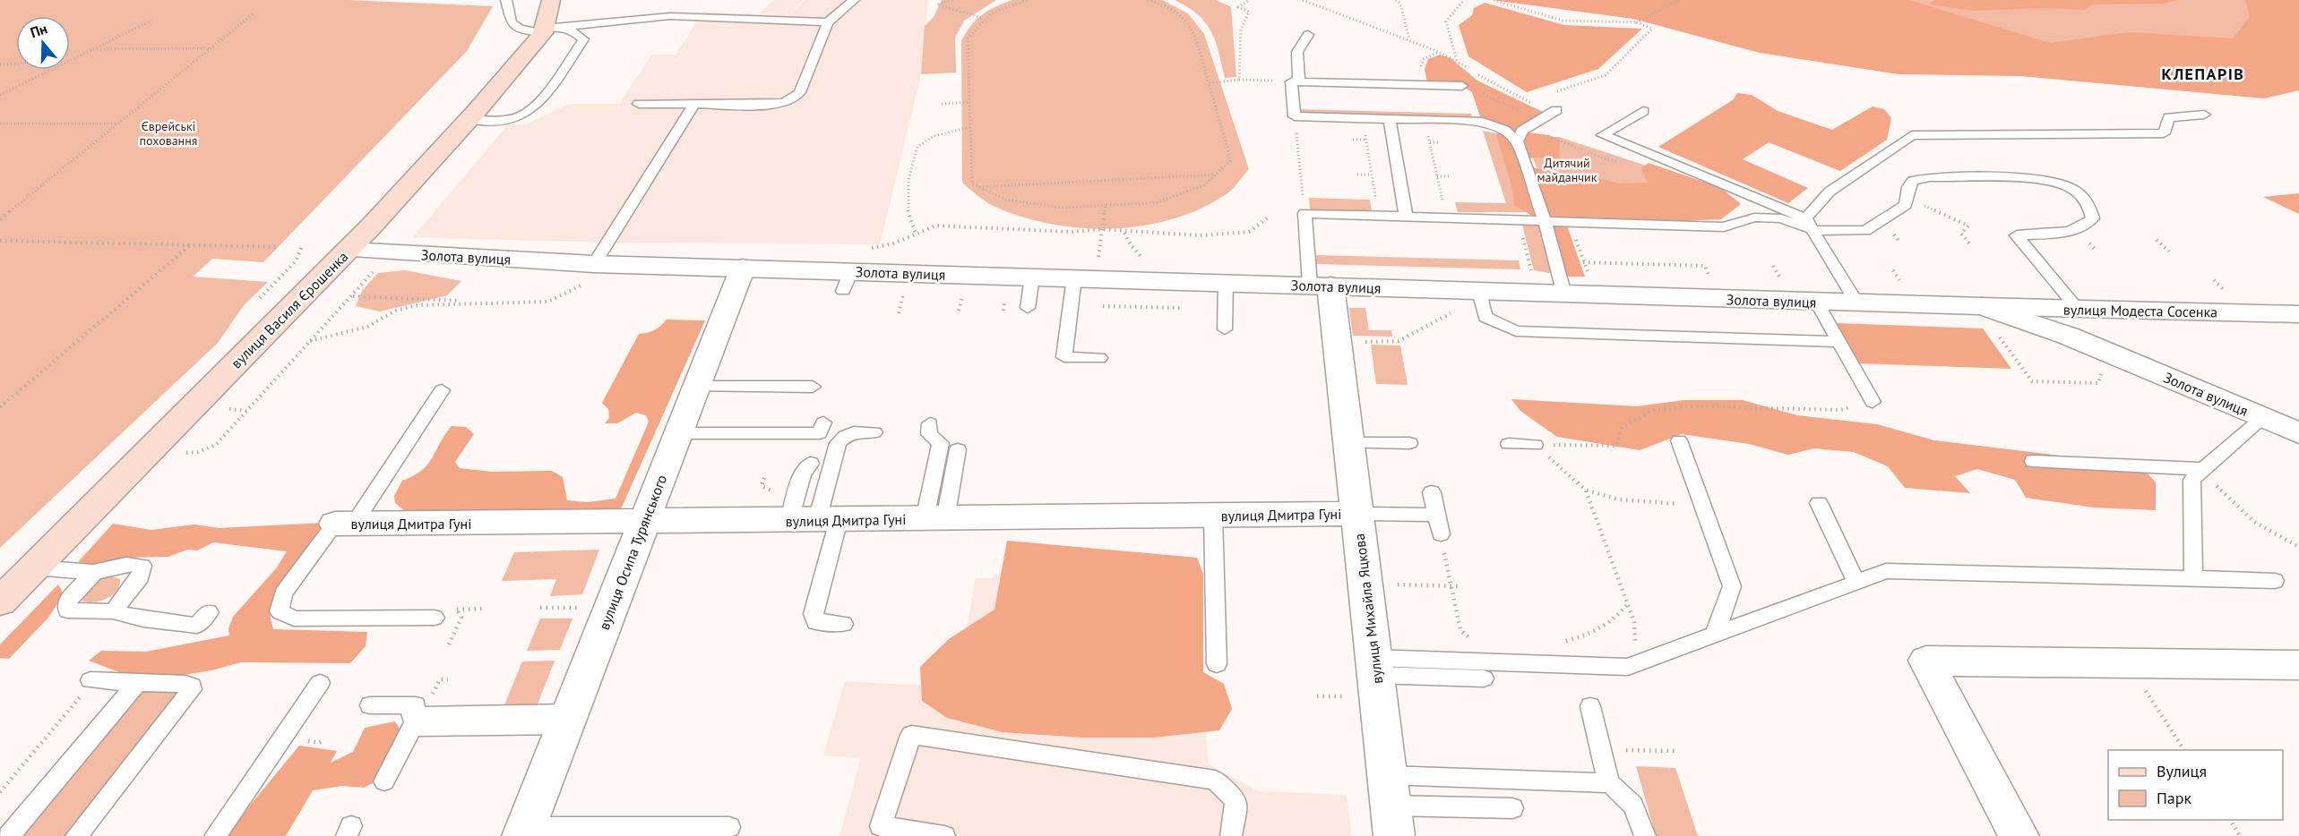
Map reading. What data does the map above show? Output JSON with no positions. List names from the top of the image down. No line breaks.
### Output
{"streets":{"main road":["вулиця Василя Єрошенка"],"street":["Золота вулиця","вулиця Модеста Сосенка","вулиця Дмитра Гуні","вулиця Осипа Турянського","вулиця Михайла Яцкова"]},"crossings":[["Золота вулиця","вулиця Василя Єрошенка"],["Золота вулиця","вулиця Модеста Сосенка"],["Золота вулиця","вулиця Осипа Турянського"],["Золота вулиця","вулиця Михайла Яцкова"],["вулиця Дмитра Гуні","вулиця Осипа Турянського"],["вулиця Дмитра Гуні","вулиця Михайла Яцкова"]],"districts":["КЛЕПАРІВ"],"parks":["Єврейські поховання","Дитячий майданчик"],"legend":["Вулиця","Парк"],"north":"top"}
